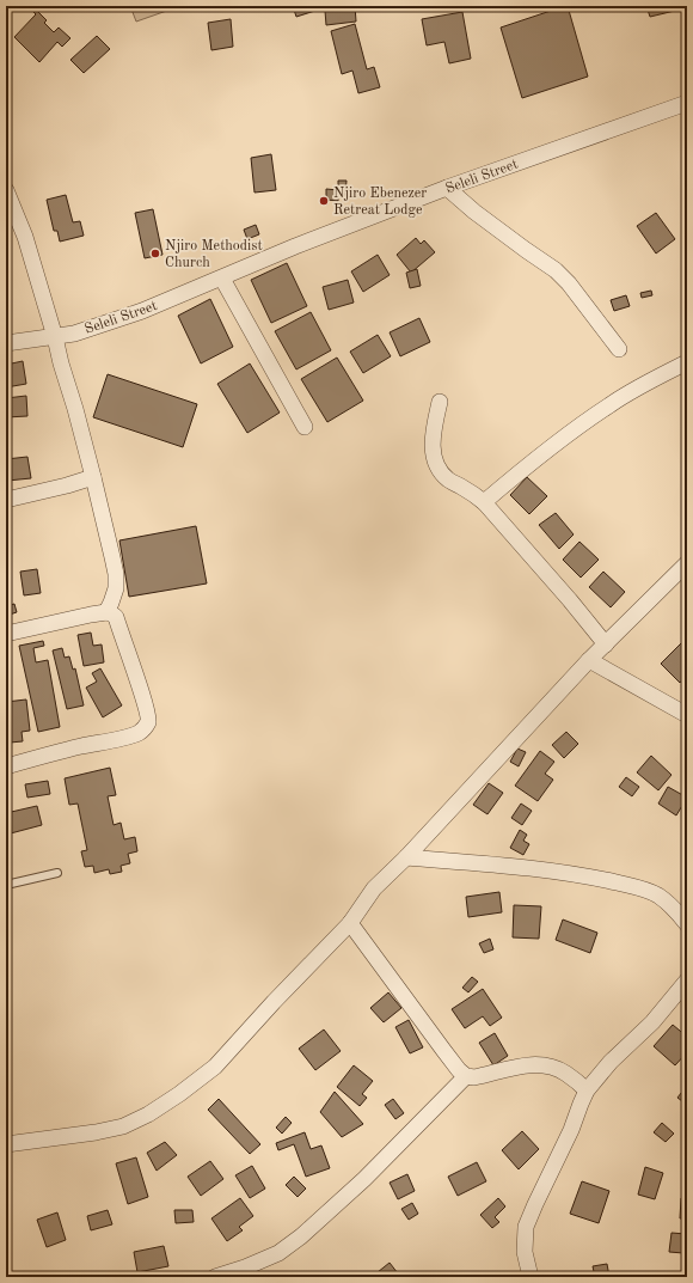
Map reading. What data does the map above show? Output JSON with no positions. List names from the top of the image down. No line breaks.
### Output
{"streets":{"street":["Seleli Street"]},"places":["Njiro Ebenezer Retreat Lodge","Njiro Methodist Church"]}
